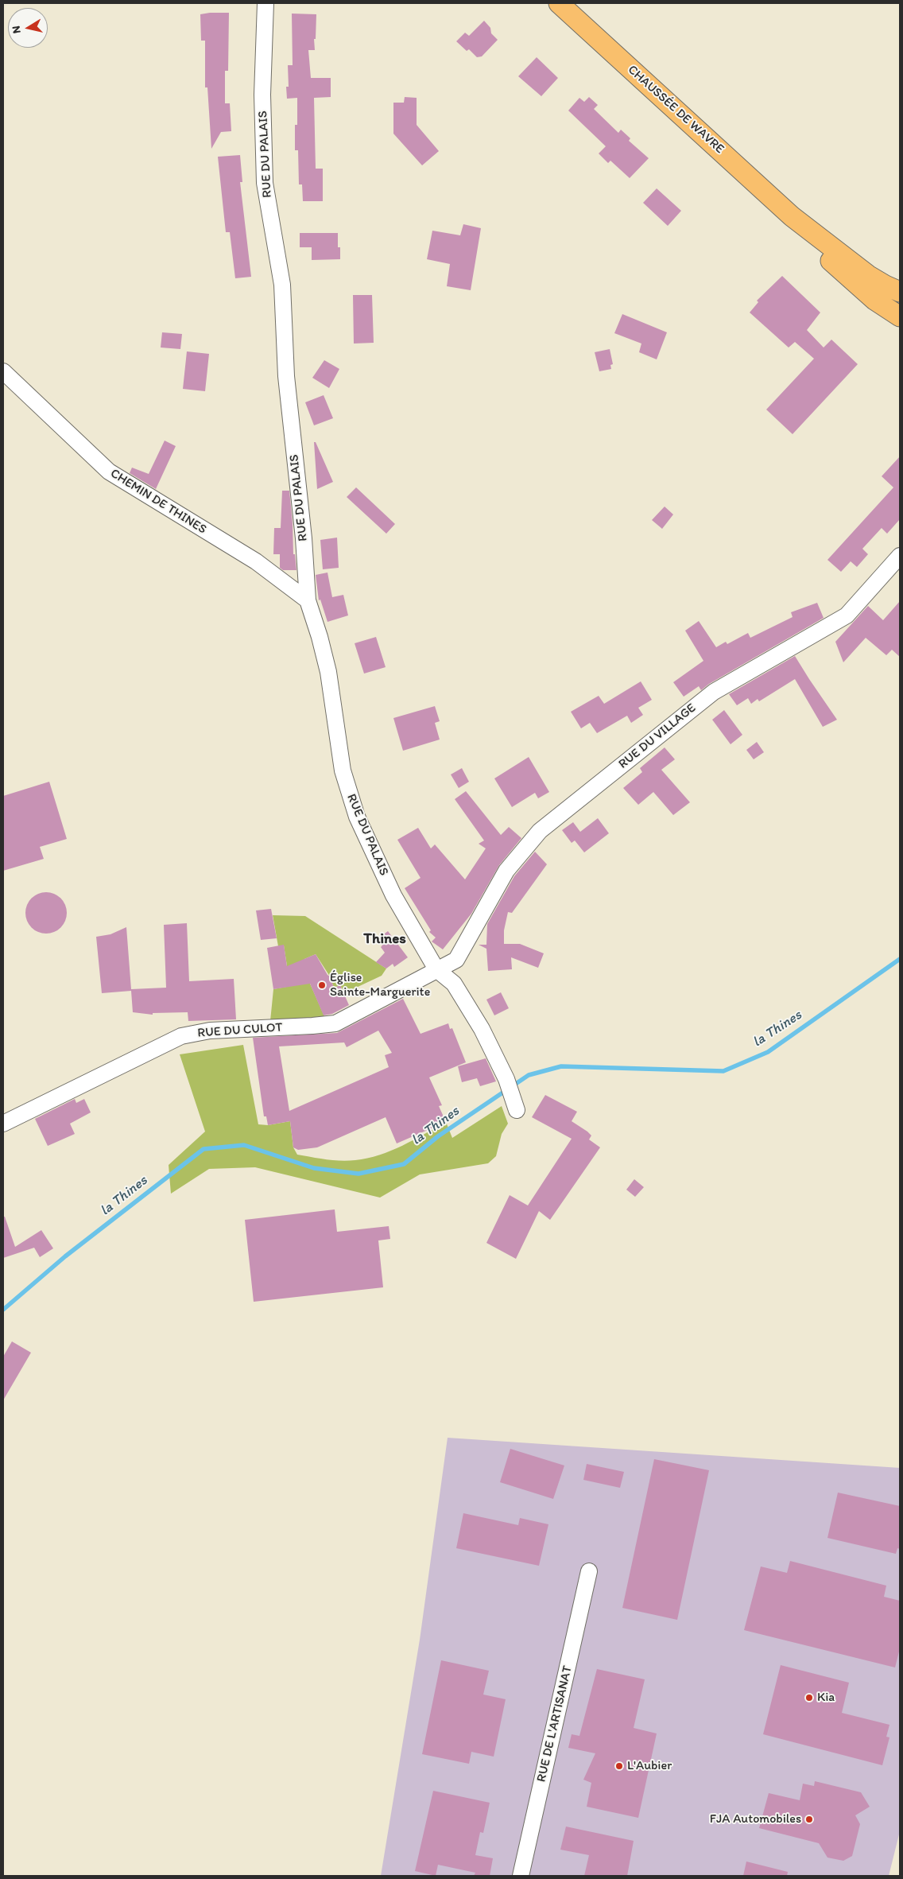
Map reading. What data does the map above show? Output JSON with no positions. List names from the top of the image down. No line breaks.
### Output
{"streets":{"main road":["CHAUSSÉE DE WAVRE"],"street":["RUE DU PALAIS","CHEMIN DE THINES","RUE DU VILLAGE","RUE DU CULOT","RUE DE L'ARTISANAT"]},"crossings":[["RUE DU PALAIS","CHEMIN DE THINES"],["RUE DU PALAIS","RUE DU CULOT"]],"districts":["Thines"],"water":["la Thines"],"places":["Église Sainte-Marguerite","Kia","L'Aubier","FJA Automobiles"],"north":"left"}
